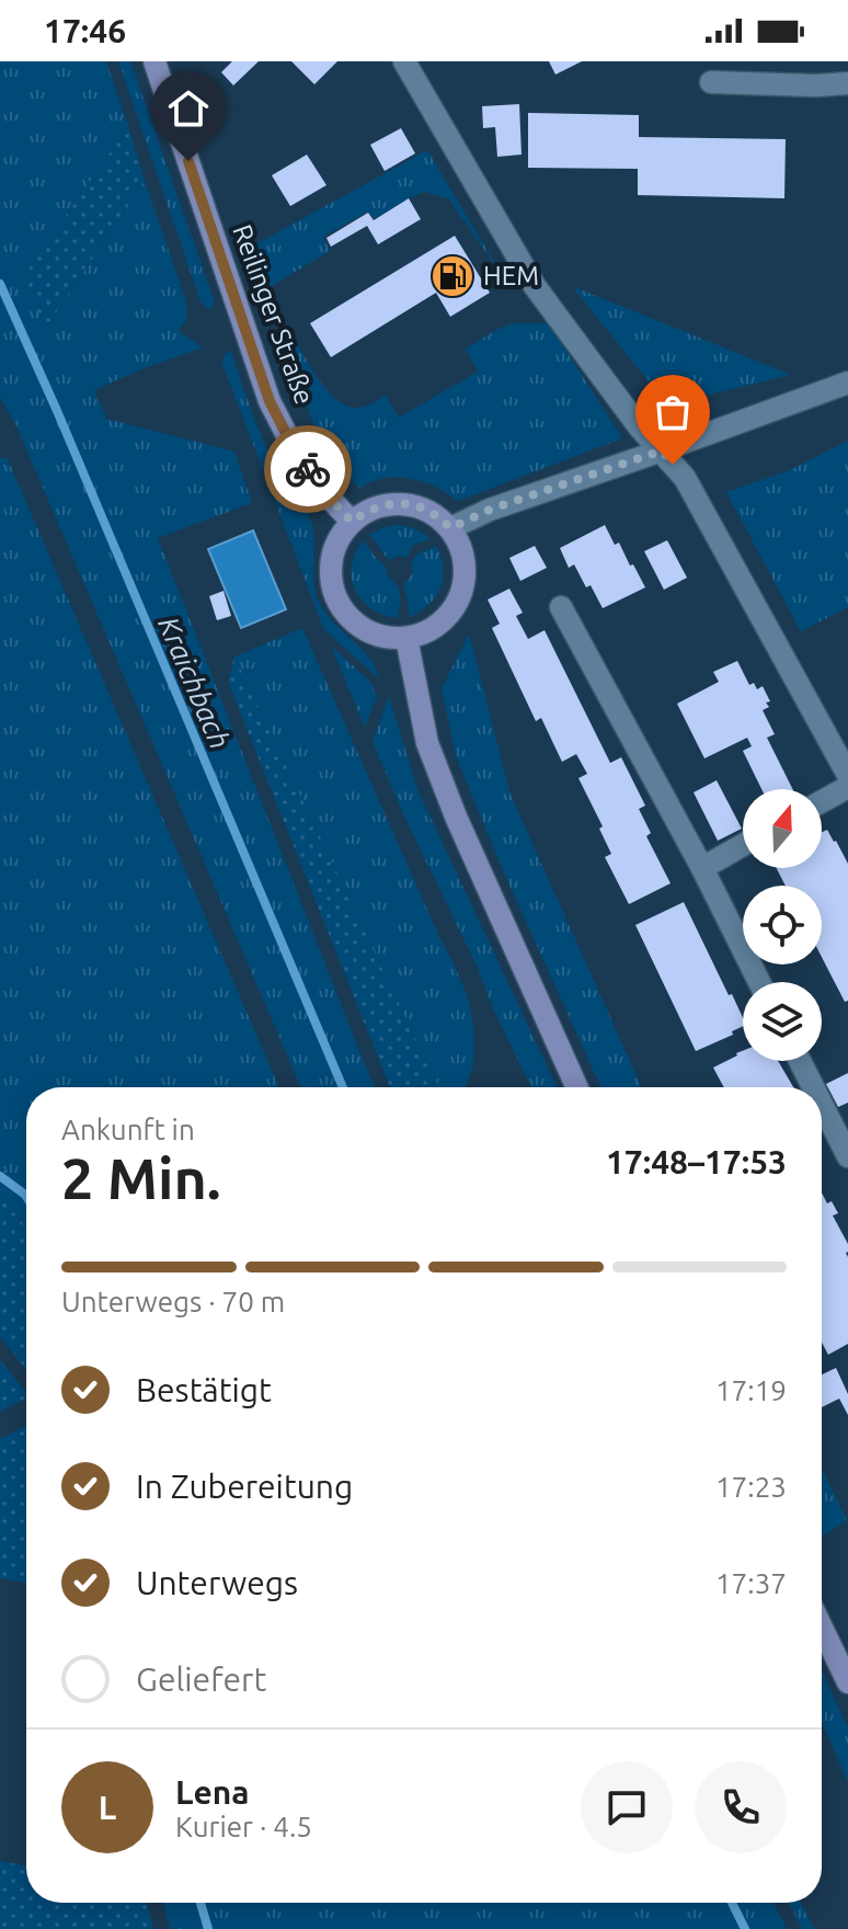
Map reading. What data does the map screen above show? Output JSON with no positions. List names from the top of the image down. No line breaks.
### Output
{"streets":{"main road":["Reilinger Straße"]},"water":["Kraichbach"],"places":{"fuel station":["HEM"]},"north":"top","page":{"status":"17:46","heading":["2 Min.","Ankunft in","17:48–17:53"],"panel":["Lena","Kurier · 4.5"],"bar":"Unterwegs · 70 m","list":[["Bestätigt","17:19"],["In Zubereitung","17:23"],["Unterwegs","17:37"],"Geliefert"],"round":"L"}}
